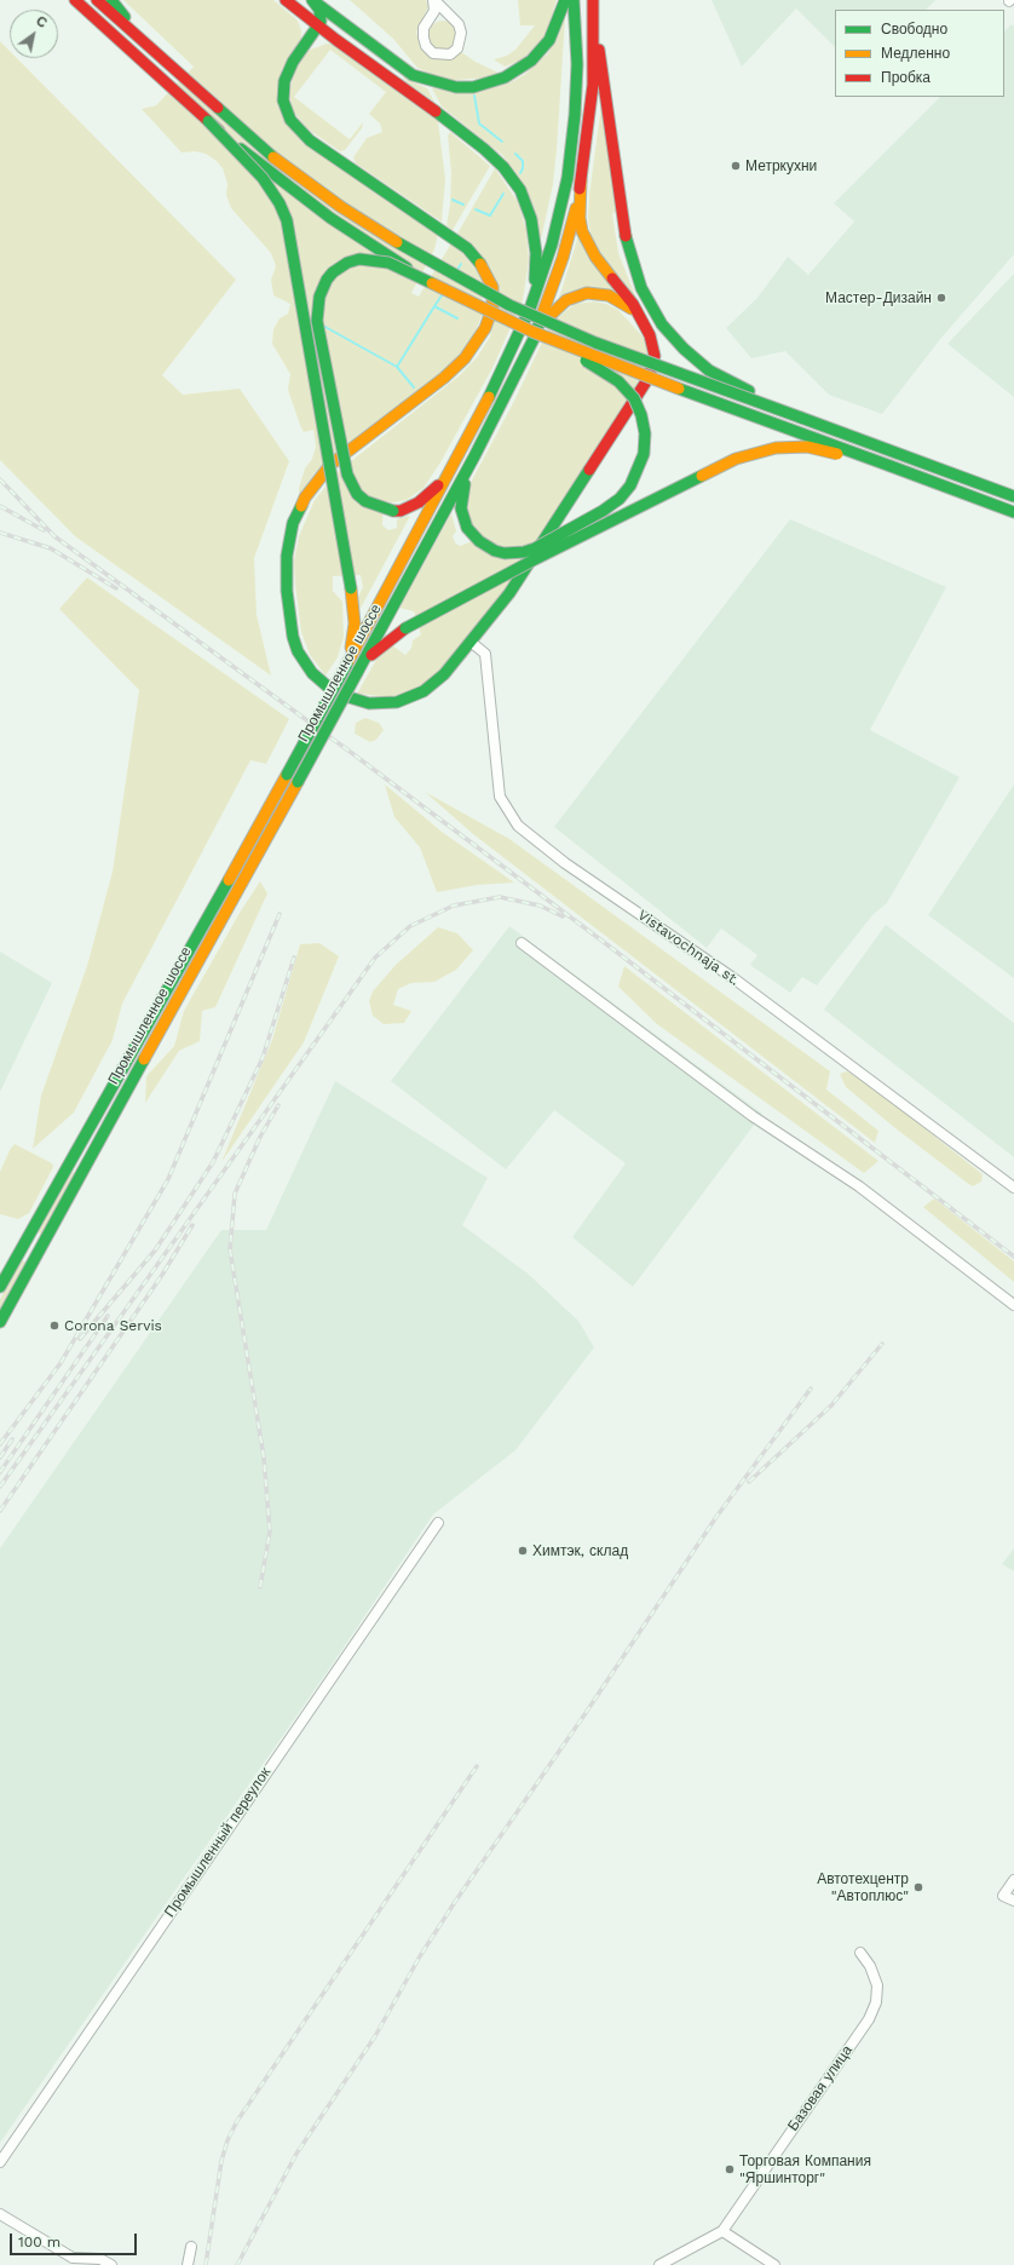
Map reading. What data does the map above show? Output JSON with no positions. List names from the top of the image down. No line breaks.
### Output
{"streets":{"main road":["Промышленное шоссе"],"street":["Vistavochnaja st.","Промышленный переулок","Базовая улица"]},"places":["Метркухни","Мастер-Дизайн","Corona Servis","Химтэк, склад","Автотехцентр \"Автоплюс\"","Торговая Компания \"Яршинторг\""],"legend":["Свободно","Медленно","Пробка"],"scale_bar":"100 m","north":"top right"}
